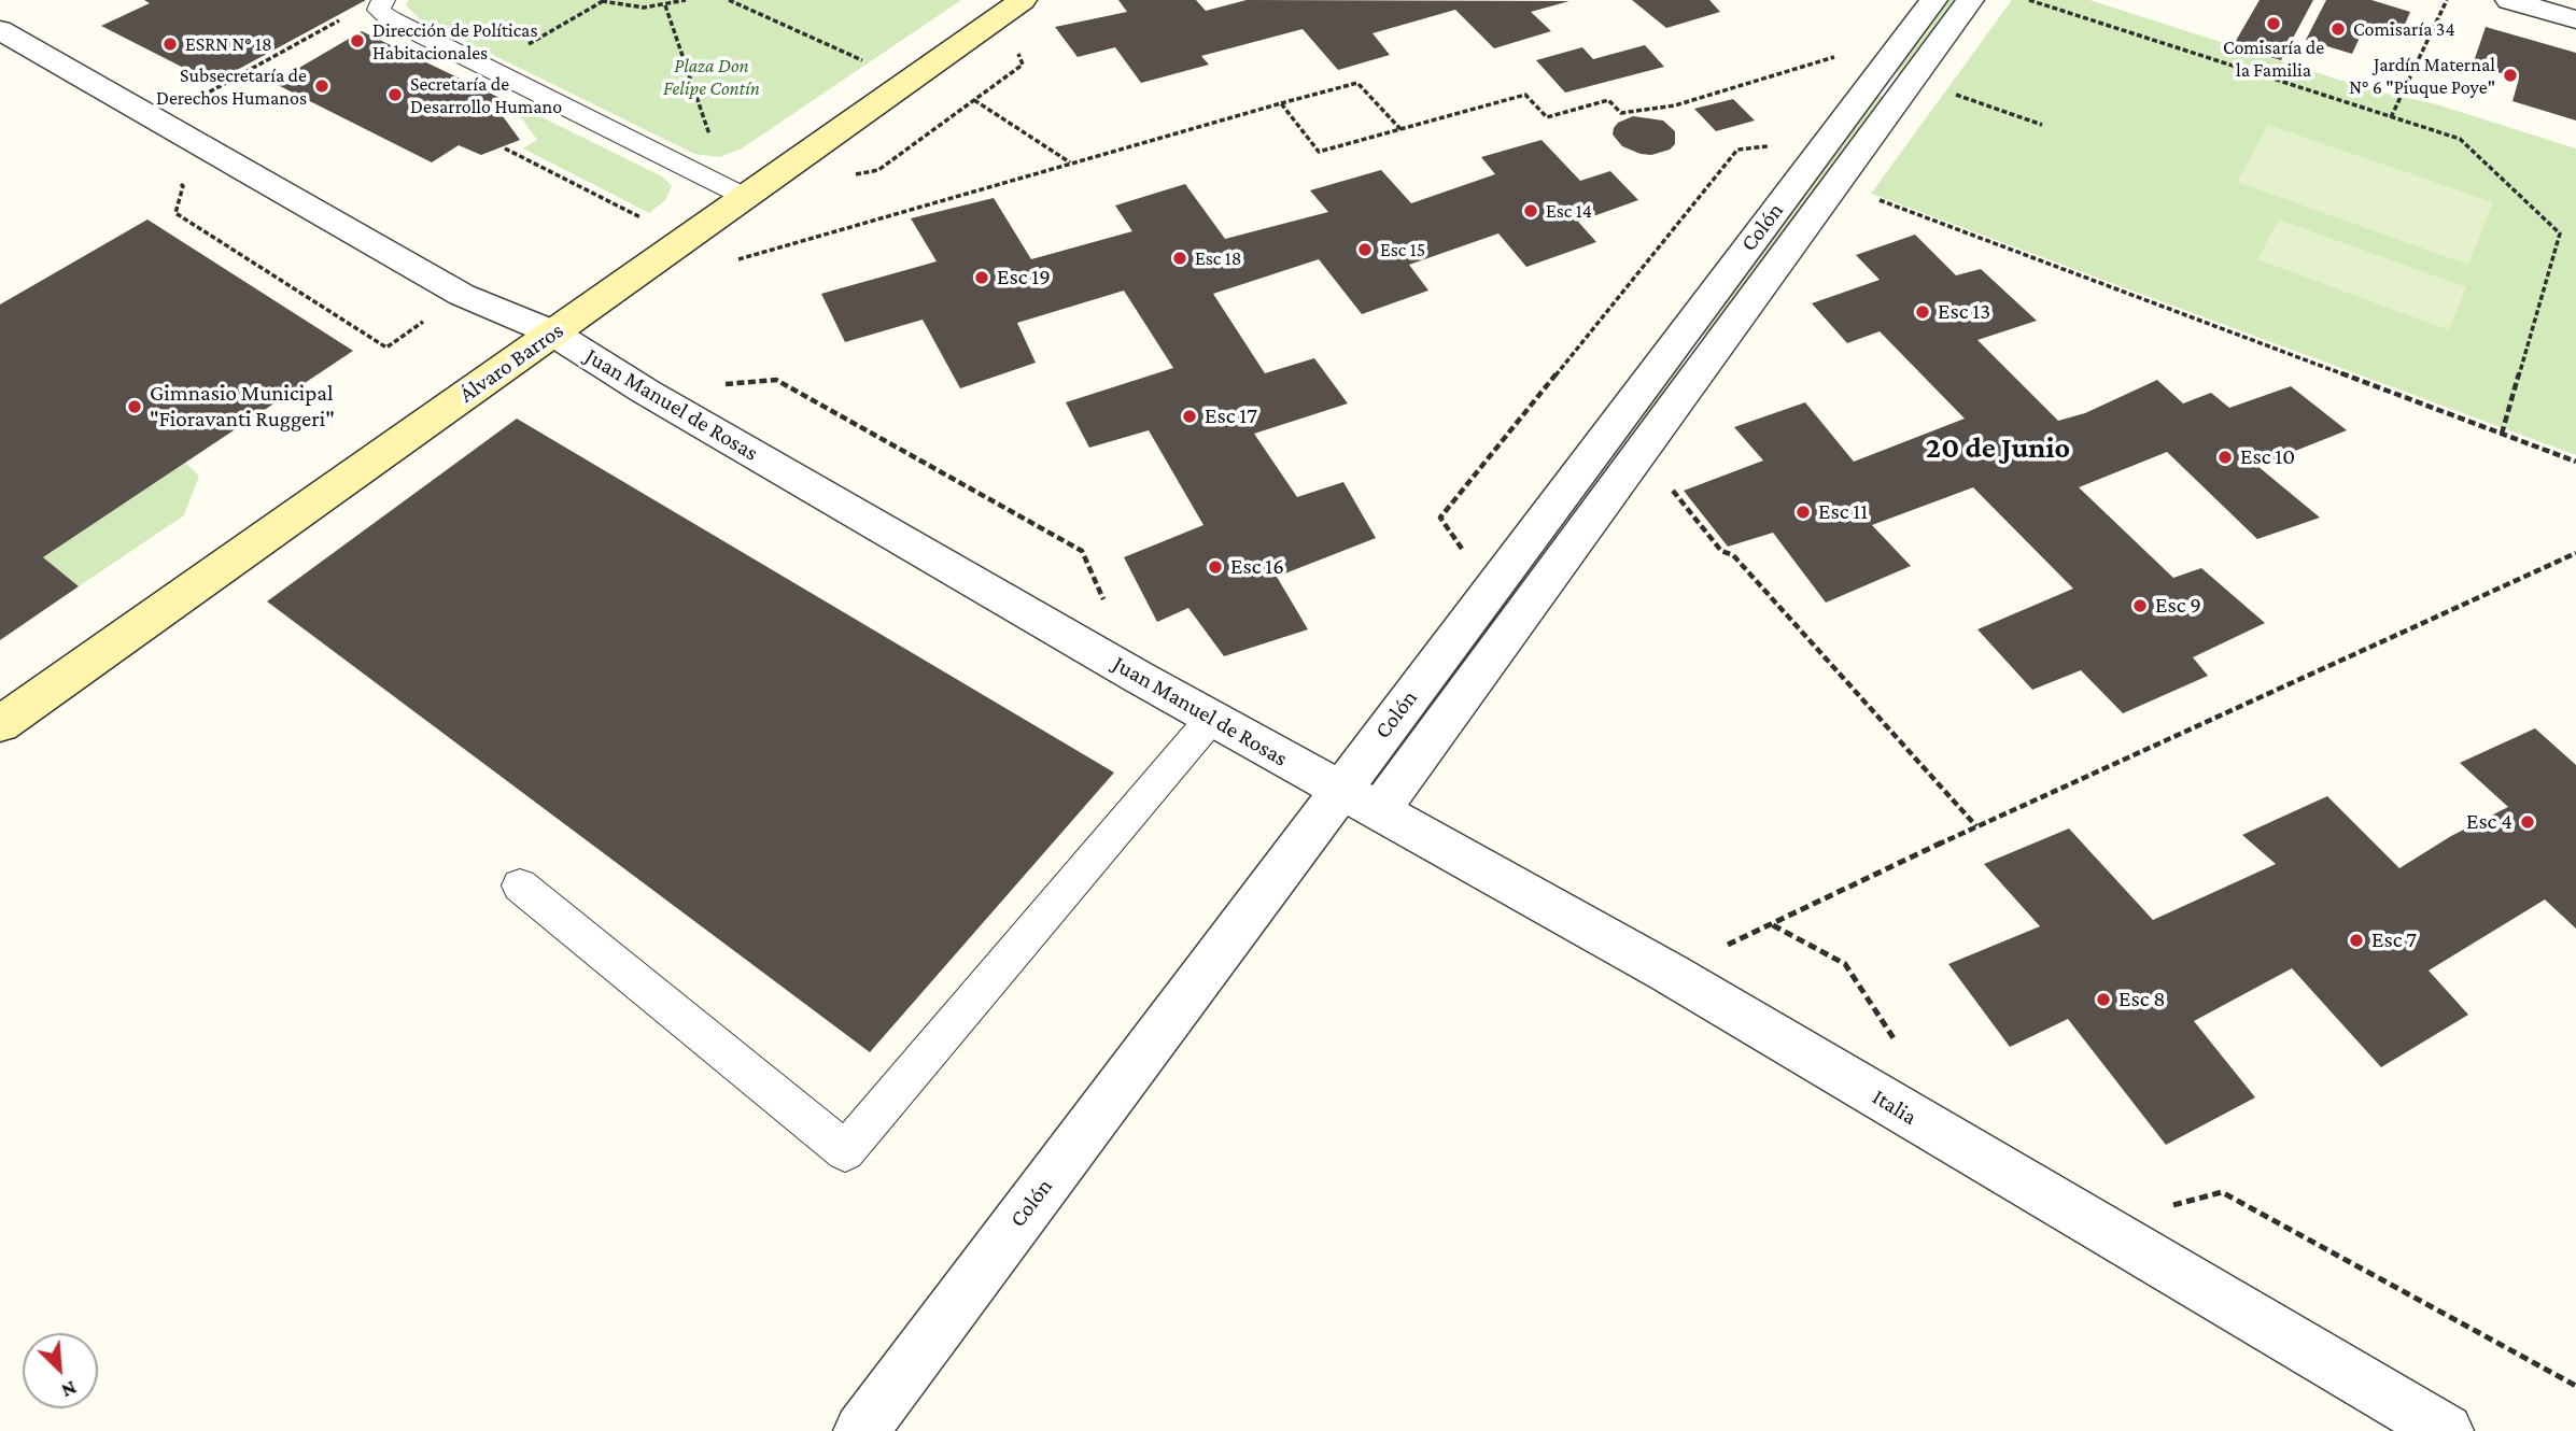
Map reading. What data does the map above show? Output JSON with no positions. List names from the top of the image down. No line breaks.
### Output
{"streets":{"main road":["Álvaro Barros"],"street":["Colón","Juan Manuel de Rosas","Italia"]},"crossings":[["Colón","Juan Manuel de Rosas"],["Colón","Italia"],["Álvaro Barros","Juan Manuel de Rosas"],["Juan Manuel de Rosas","Italia"]],"districts":["20 de Junio"],"parks":["Plaza Don Felipe Contín"],"places":["Comisaría de la Familia","Comisaría 34","Dirección de Políticas Habitacionales","ESRN N° 18","Jardín Maternal N° 6 \"Piuque Poye\"","Subsecretaría de Derechos Humanos","Secretaría de Desarrollo Humano","Esc 14","Esc 15","Esc 18","Esc 19","Esc 13","Gimnasio Municipal \"Fioravanti Ruggeri\"","Esc 17","Esc 10","Esc 11","Esc 16","Esc 9","Esc 4","Esc 7","Esc 8"],"north":"bottom right"}
